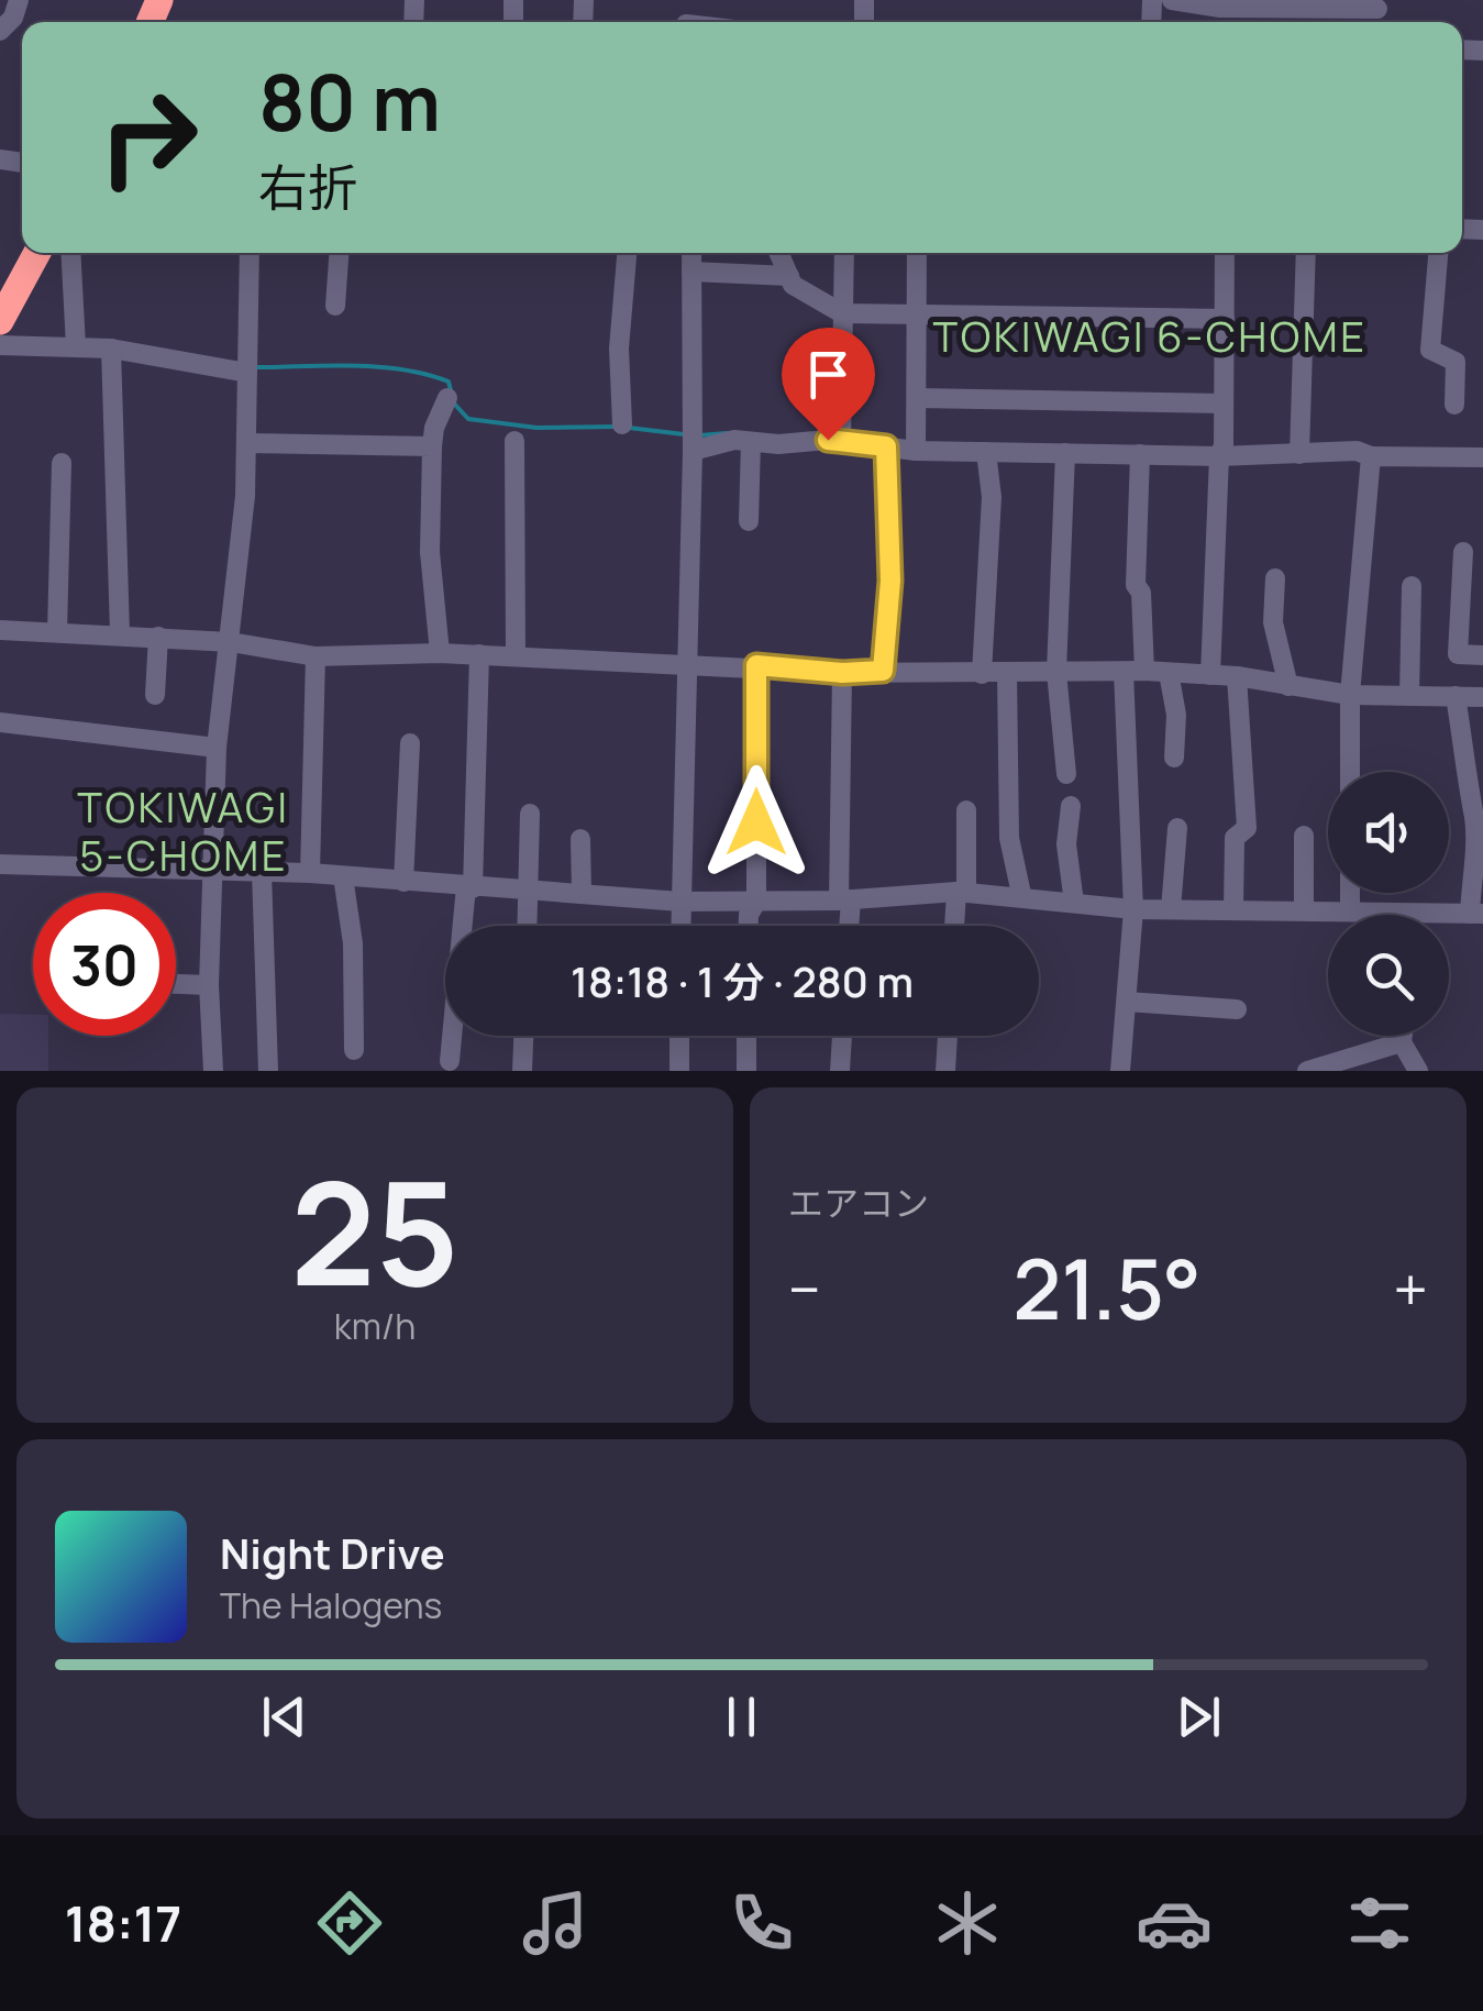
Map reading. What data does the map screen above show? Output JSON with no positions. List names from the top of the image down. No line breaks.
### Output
{"districts":["TOKIWAGI 6-CHOME","TOKIWAGI 5-CHOME"],"page":{"turn":["80 m","右折"],"limit":"30","trip":"18:18 · 1 分 · 280 m","tile":[["25","km/h"],"エアコン"],"heat":["−","21.5°","+"],"song":["Night Drive","The Halogens"],"tabs":"18:17"}}
